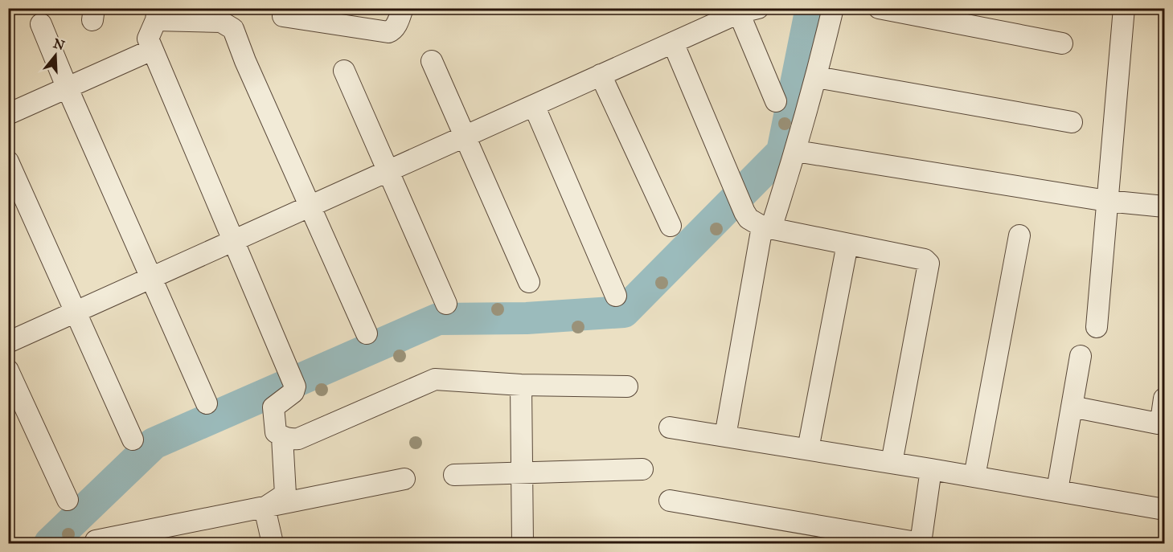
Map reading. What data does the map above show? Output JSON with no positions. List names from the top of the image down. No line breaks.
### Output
{"north":"top"}
